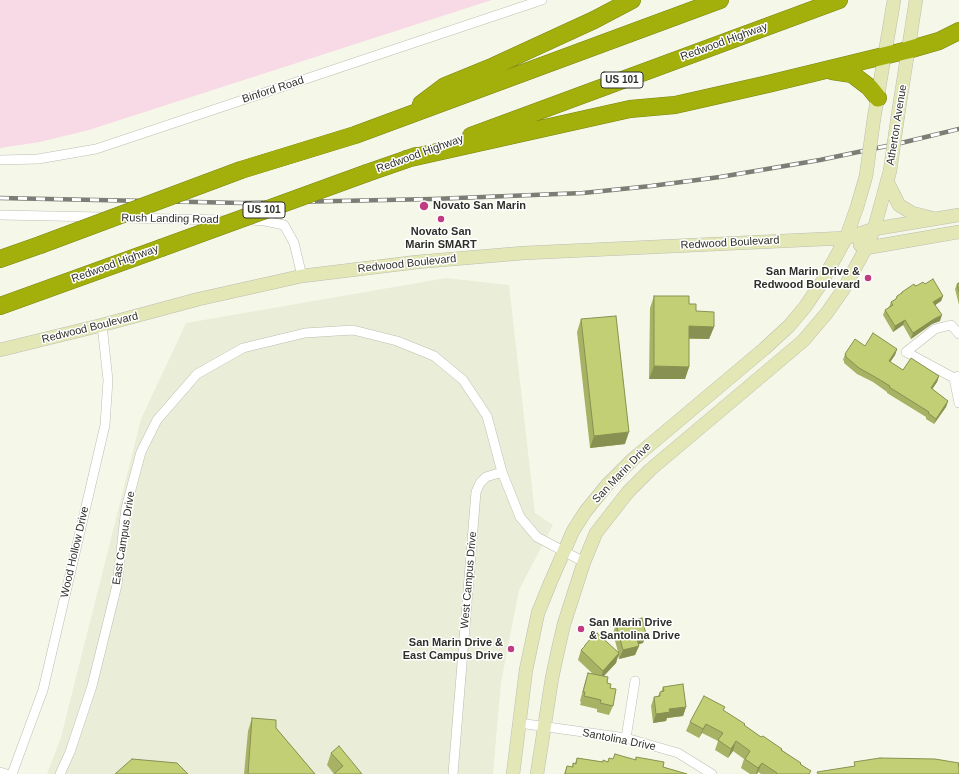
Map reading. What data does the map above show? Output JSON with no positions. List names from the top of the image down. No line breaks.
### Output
{"streets":{"highway":["Redwood Highway","US 101"],"main road":["Atherton Avenue","Redwood Boulevard","San Marin Drive"],"street":["Binford Road","Rush Landing Road","East Campus Drive","Wood Hollow Drive","West Campus Drive","Santolina Drive"]},"crossings":[["Atherton Avenue","Redwood Boulevard"],["Atherton Avenue","San Marin Drive"],["Rush Landing Road","Redwood Boulevard"],["Redwood Boulevard","San Marin Drive"],["Redwood Boulevard","Wood Hollow Drive"],["San Marin Drive","East Campus Drive"],["San Marin Drive","Santolina Drive"],["East Campus Drive","West Campus Drive"]],"places":["Novato San Marin","Novato San Marin SMART","San Marin Drive & Redwood Boulevard","San Marin Drive & Santolina Drive","San Marin Drive & East Campus Drive"]}
